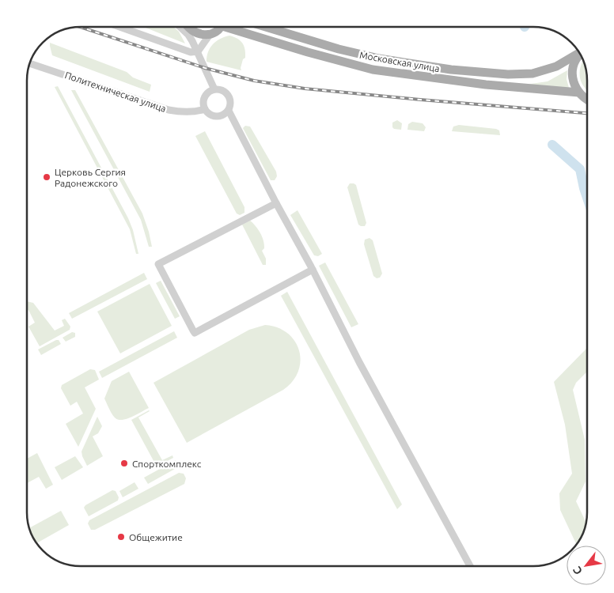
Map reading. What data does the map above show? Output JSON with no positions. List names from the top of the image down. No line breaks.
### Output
{"streets":{"main road":["Московская улица"],"street":["Политехническая улица"]},"places":["Церковь Сергия Радонежского","Спорткомплекс","Общежитие"],"north":"bottom left"}
